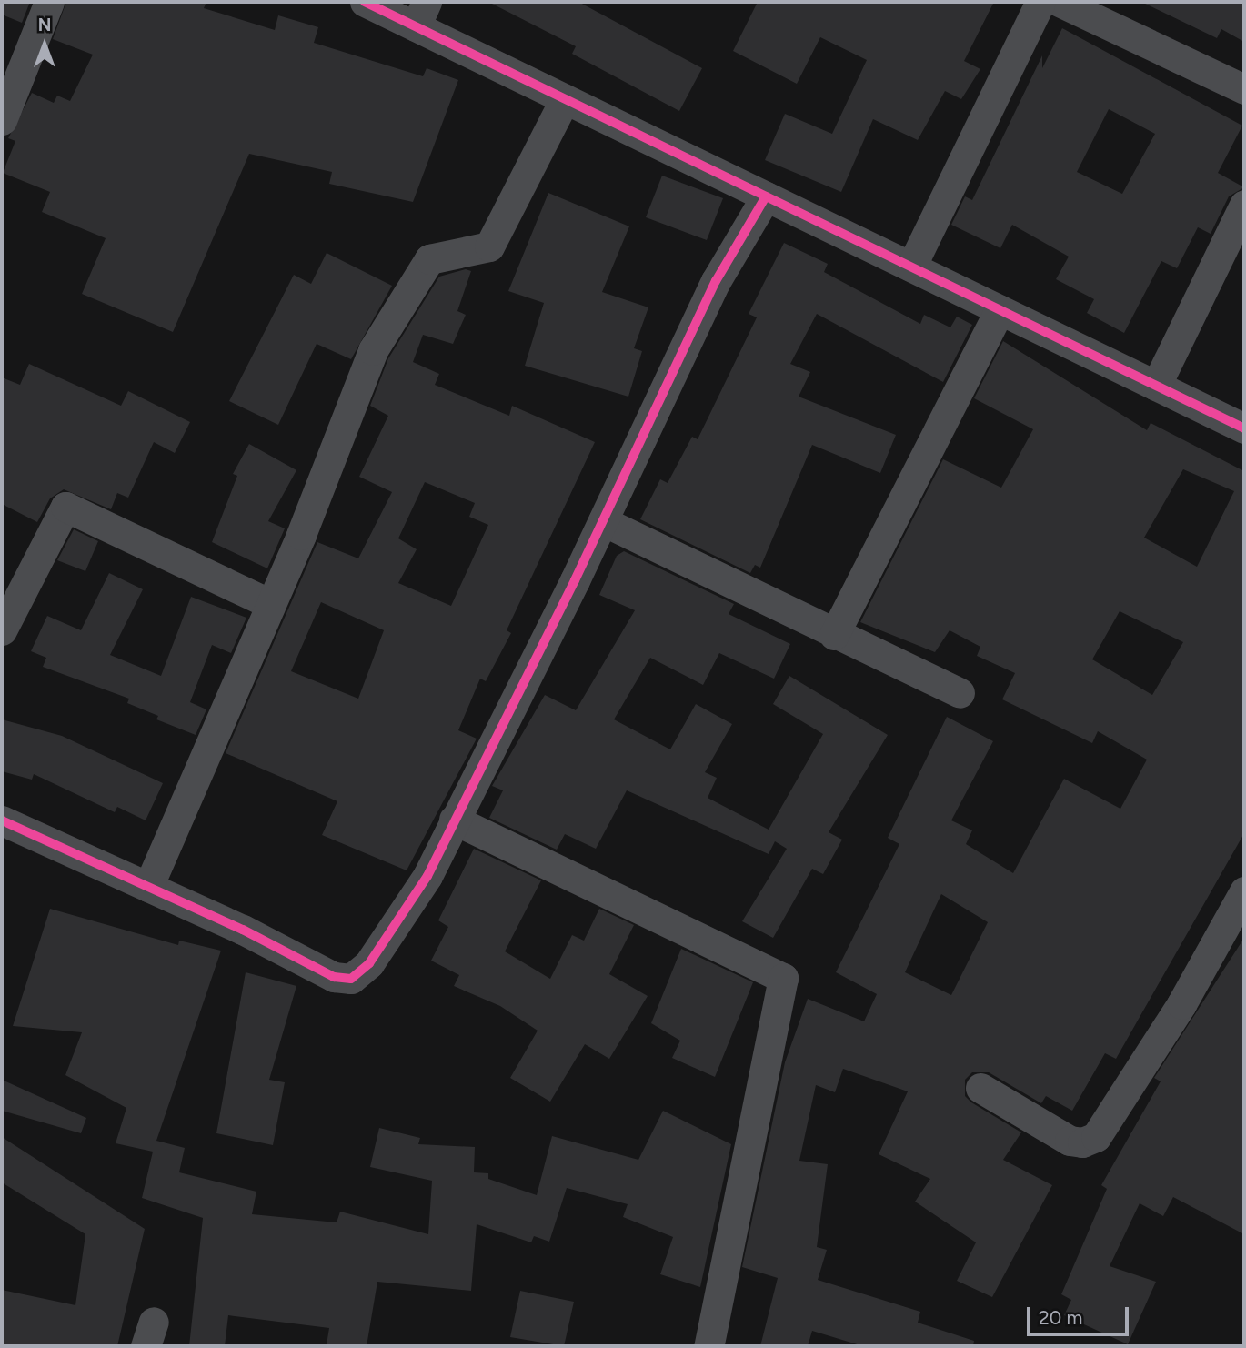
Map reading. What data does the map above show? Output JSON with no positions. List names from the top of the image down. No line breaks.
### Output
{"scale_bar":"20 m","north":"top"}
